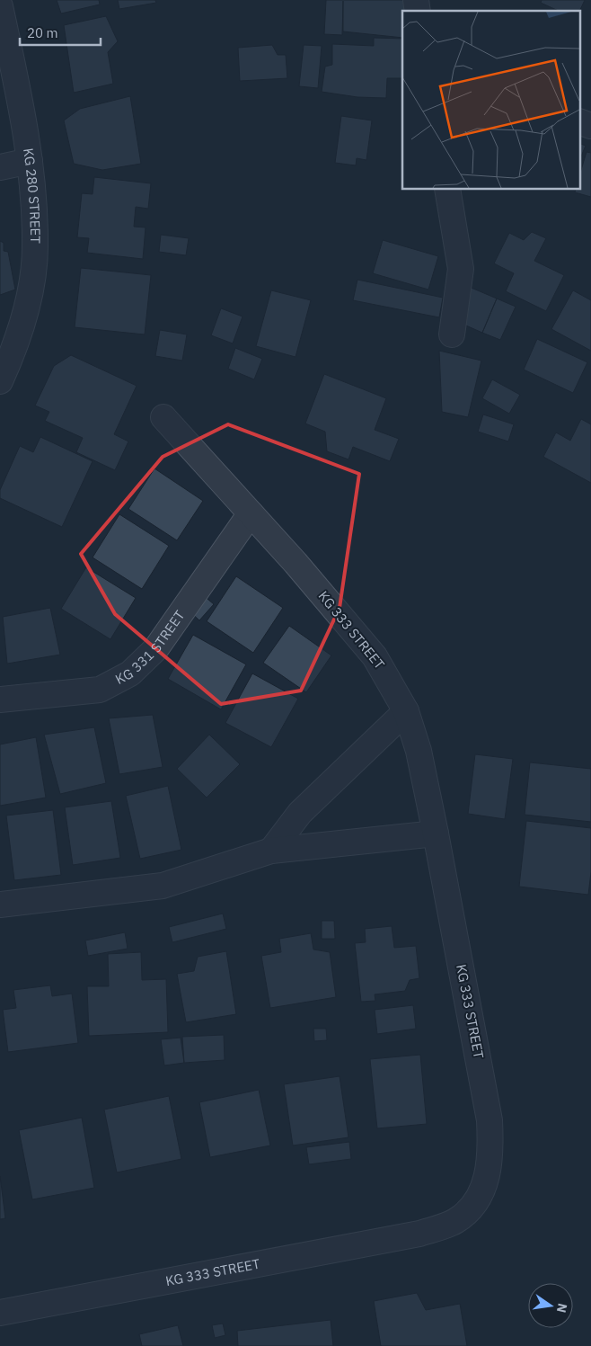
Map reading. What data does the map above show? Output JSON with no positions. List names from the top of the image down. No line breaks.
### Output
{"streets":{"street":["KG 280 STREET","KG 333 STREET","KG 331 STREET"]},"crossings":[["KG 333 STREET","KG 331 STREET"]],"scale_bar":"20 m","north":"right"}
